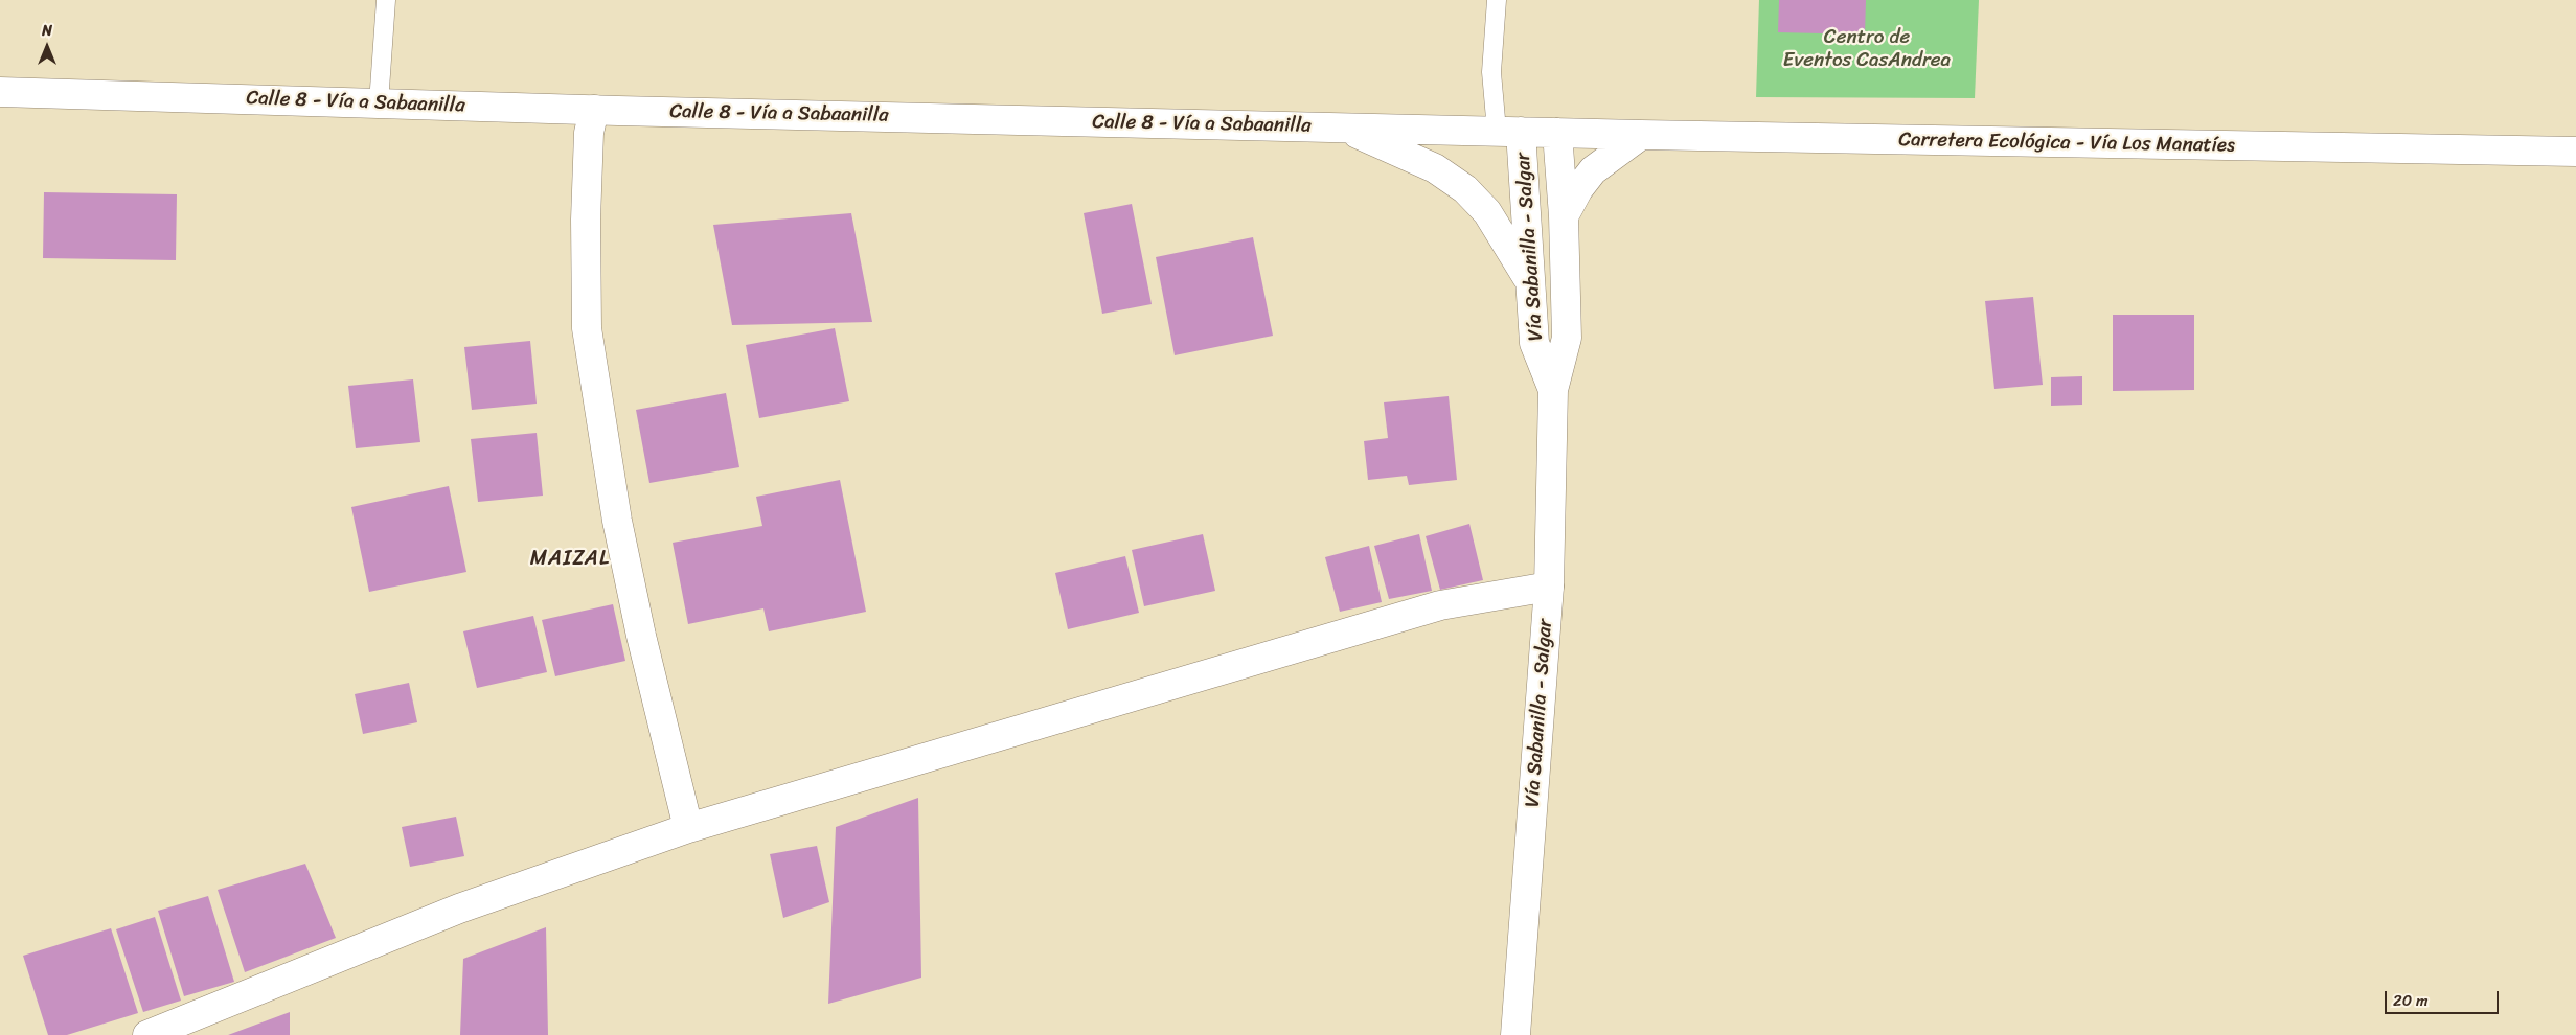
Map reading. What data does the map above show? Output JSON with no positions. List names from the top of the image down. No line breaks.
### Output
{"streets":{"street":["Calle 8 - Vía a Sabaanilla","Carretera Ecológica - Vía Los Manatíes","Vía Sabanilla - Salgar"]},"crossings":[["Calle 8 - Vía a Sabaanilla","Carretera Ecológica - Vía Los Manatíes"],["Calle 8 - Vía a Sabaanilla","Vía Sabanilla - Salgar"],["Carretera Ecológica - Vía Los Manatíes","Vía Sabanilla - Salgar"]],"districts":["MAIZAL"],"parks":["Centro de Eventos CasAndrea"],"scale_bar":"20 m","north":"top"}
